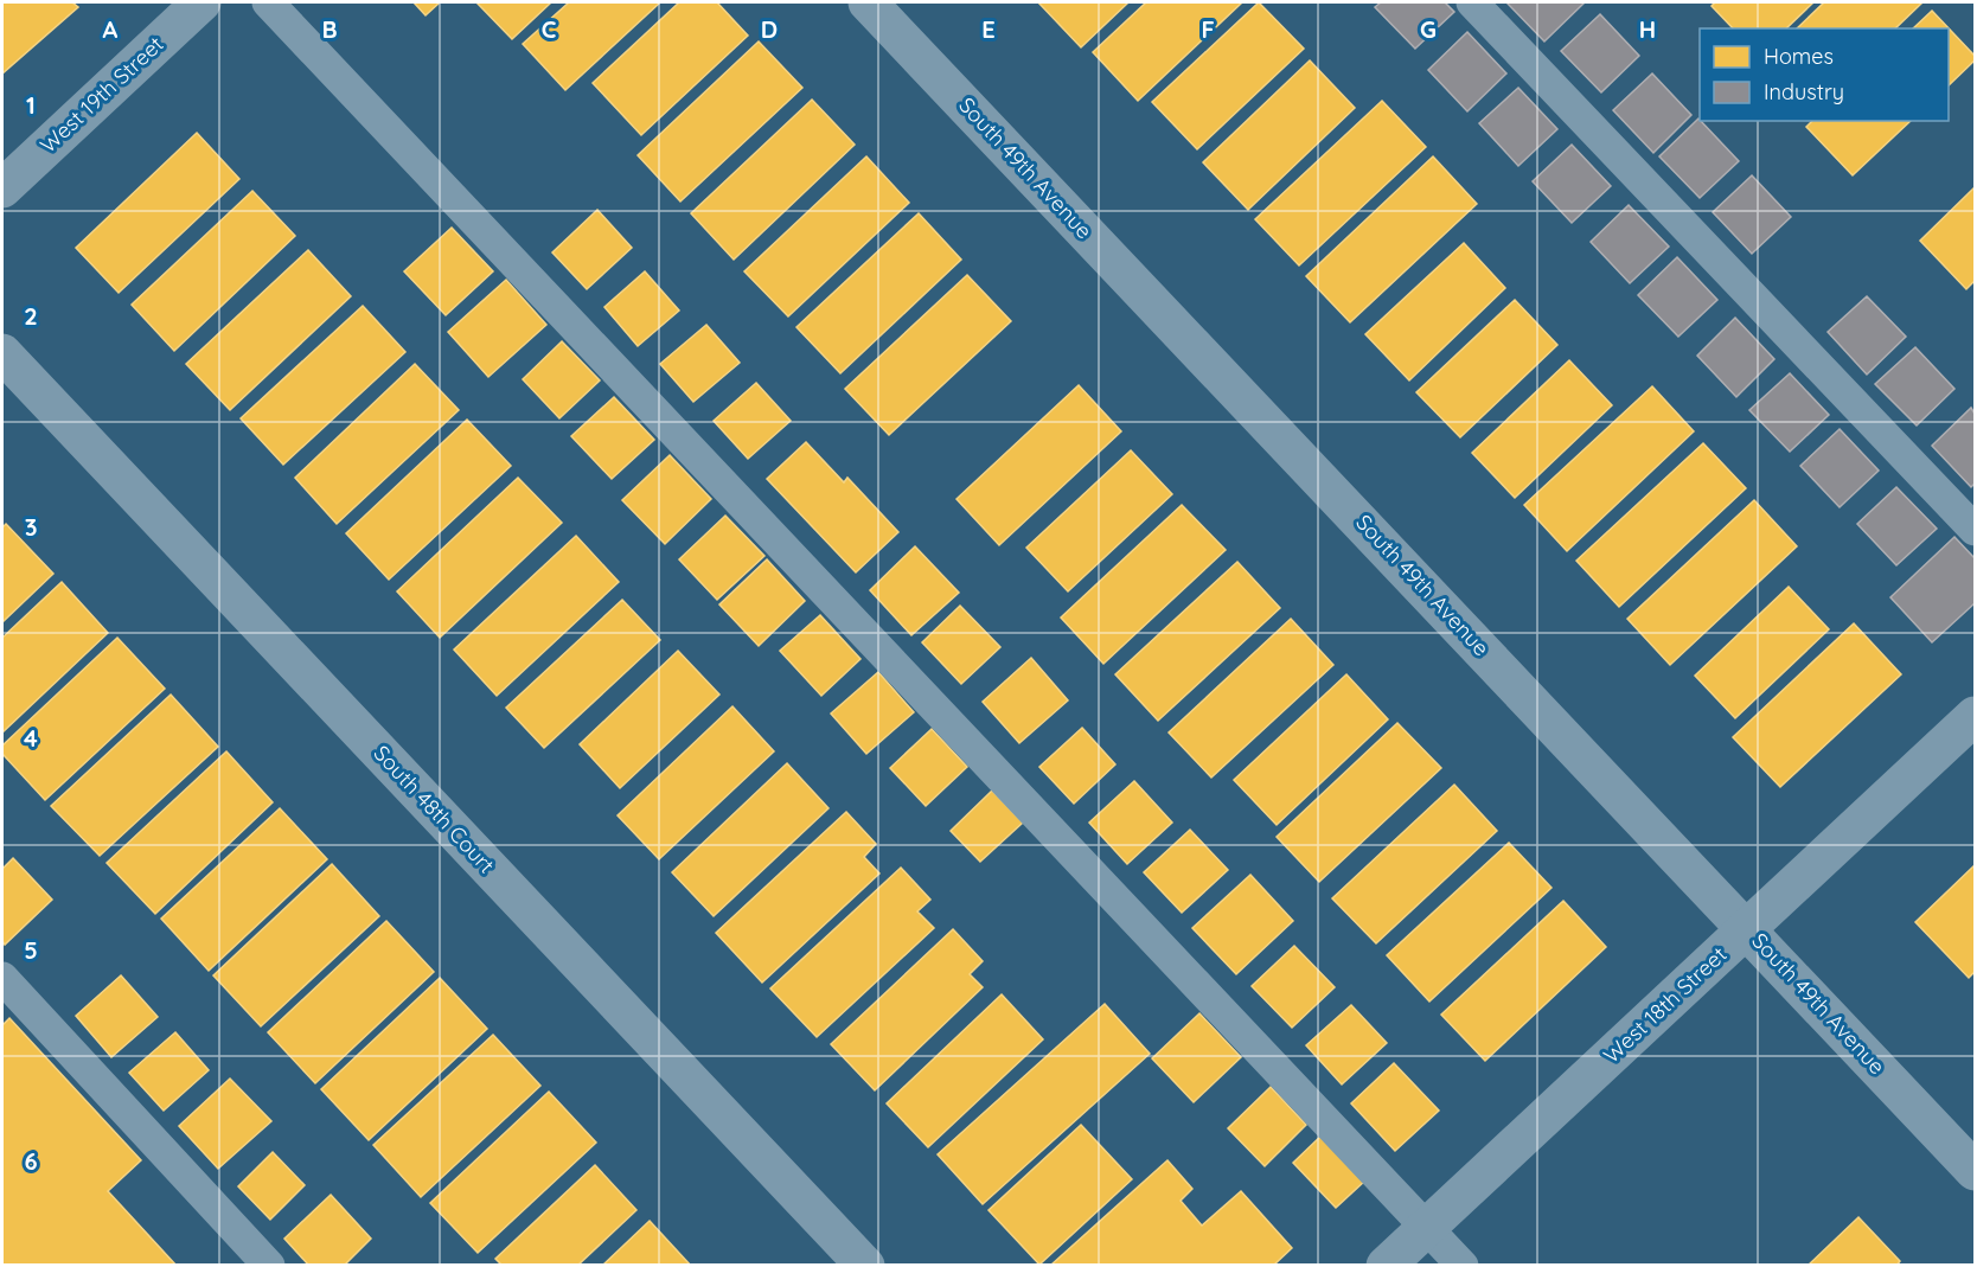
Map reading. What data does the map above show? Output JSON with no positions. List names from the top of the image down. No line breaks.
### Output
{"streets":{"street":["West 19th Street","South 49th Avenue","South 48th Court","West 18th Street"]},"crossings":[["South 49th Avenue","West 18th Street"]],"legend":["Homes","Industry"],"grid":{"columns":["A","B","C","D","E","F","G","H"],"rows":["1","2","3","4","5","6"]}}
